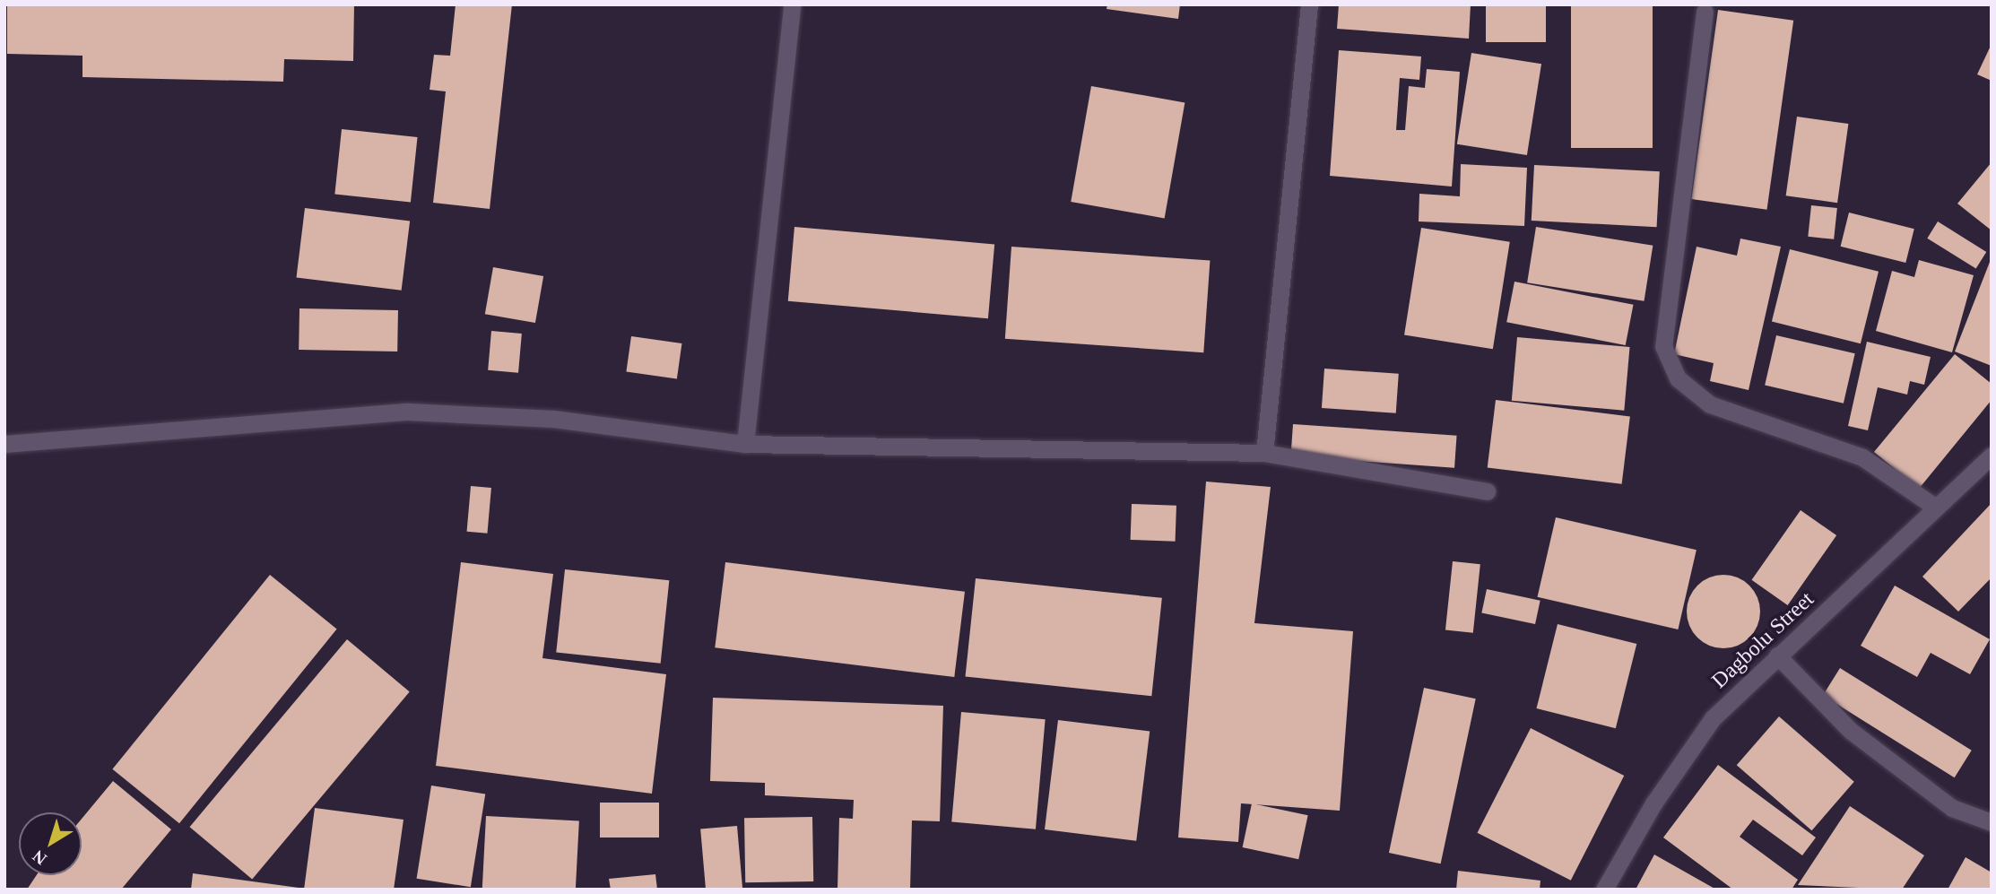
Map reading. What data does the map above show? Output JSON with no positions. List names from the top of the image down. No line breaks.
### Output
{"streets":{"street":["Dagbolu Street"]},"north":"bottom left"}
